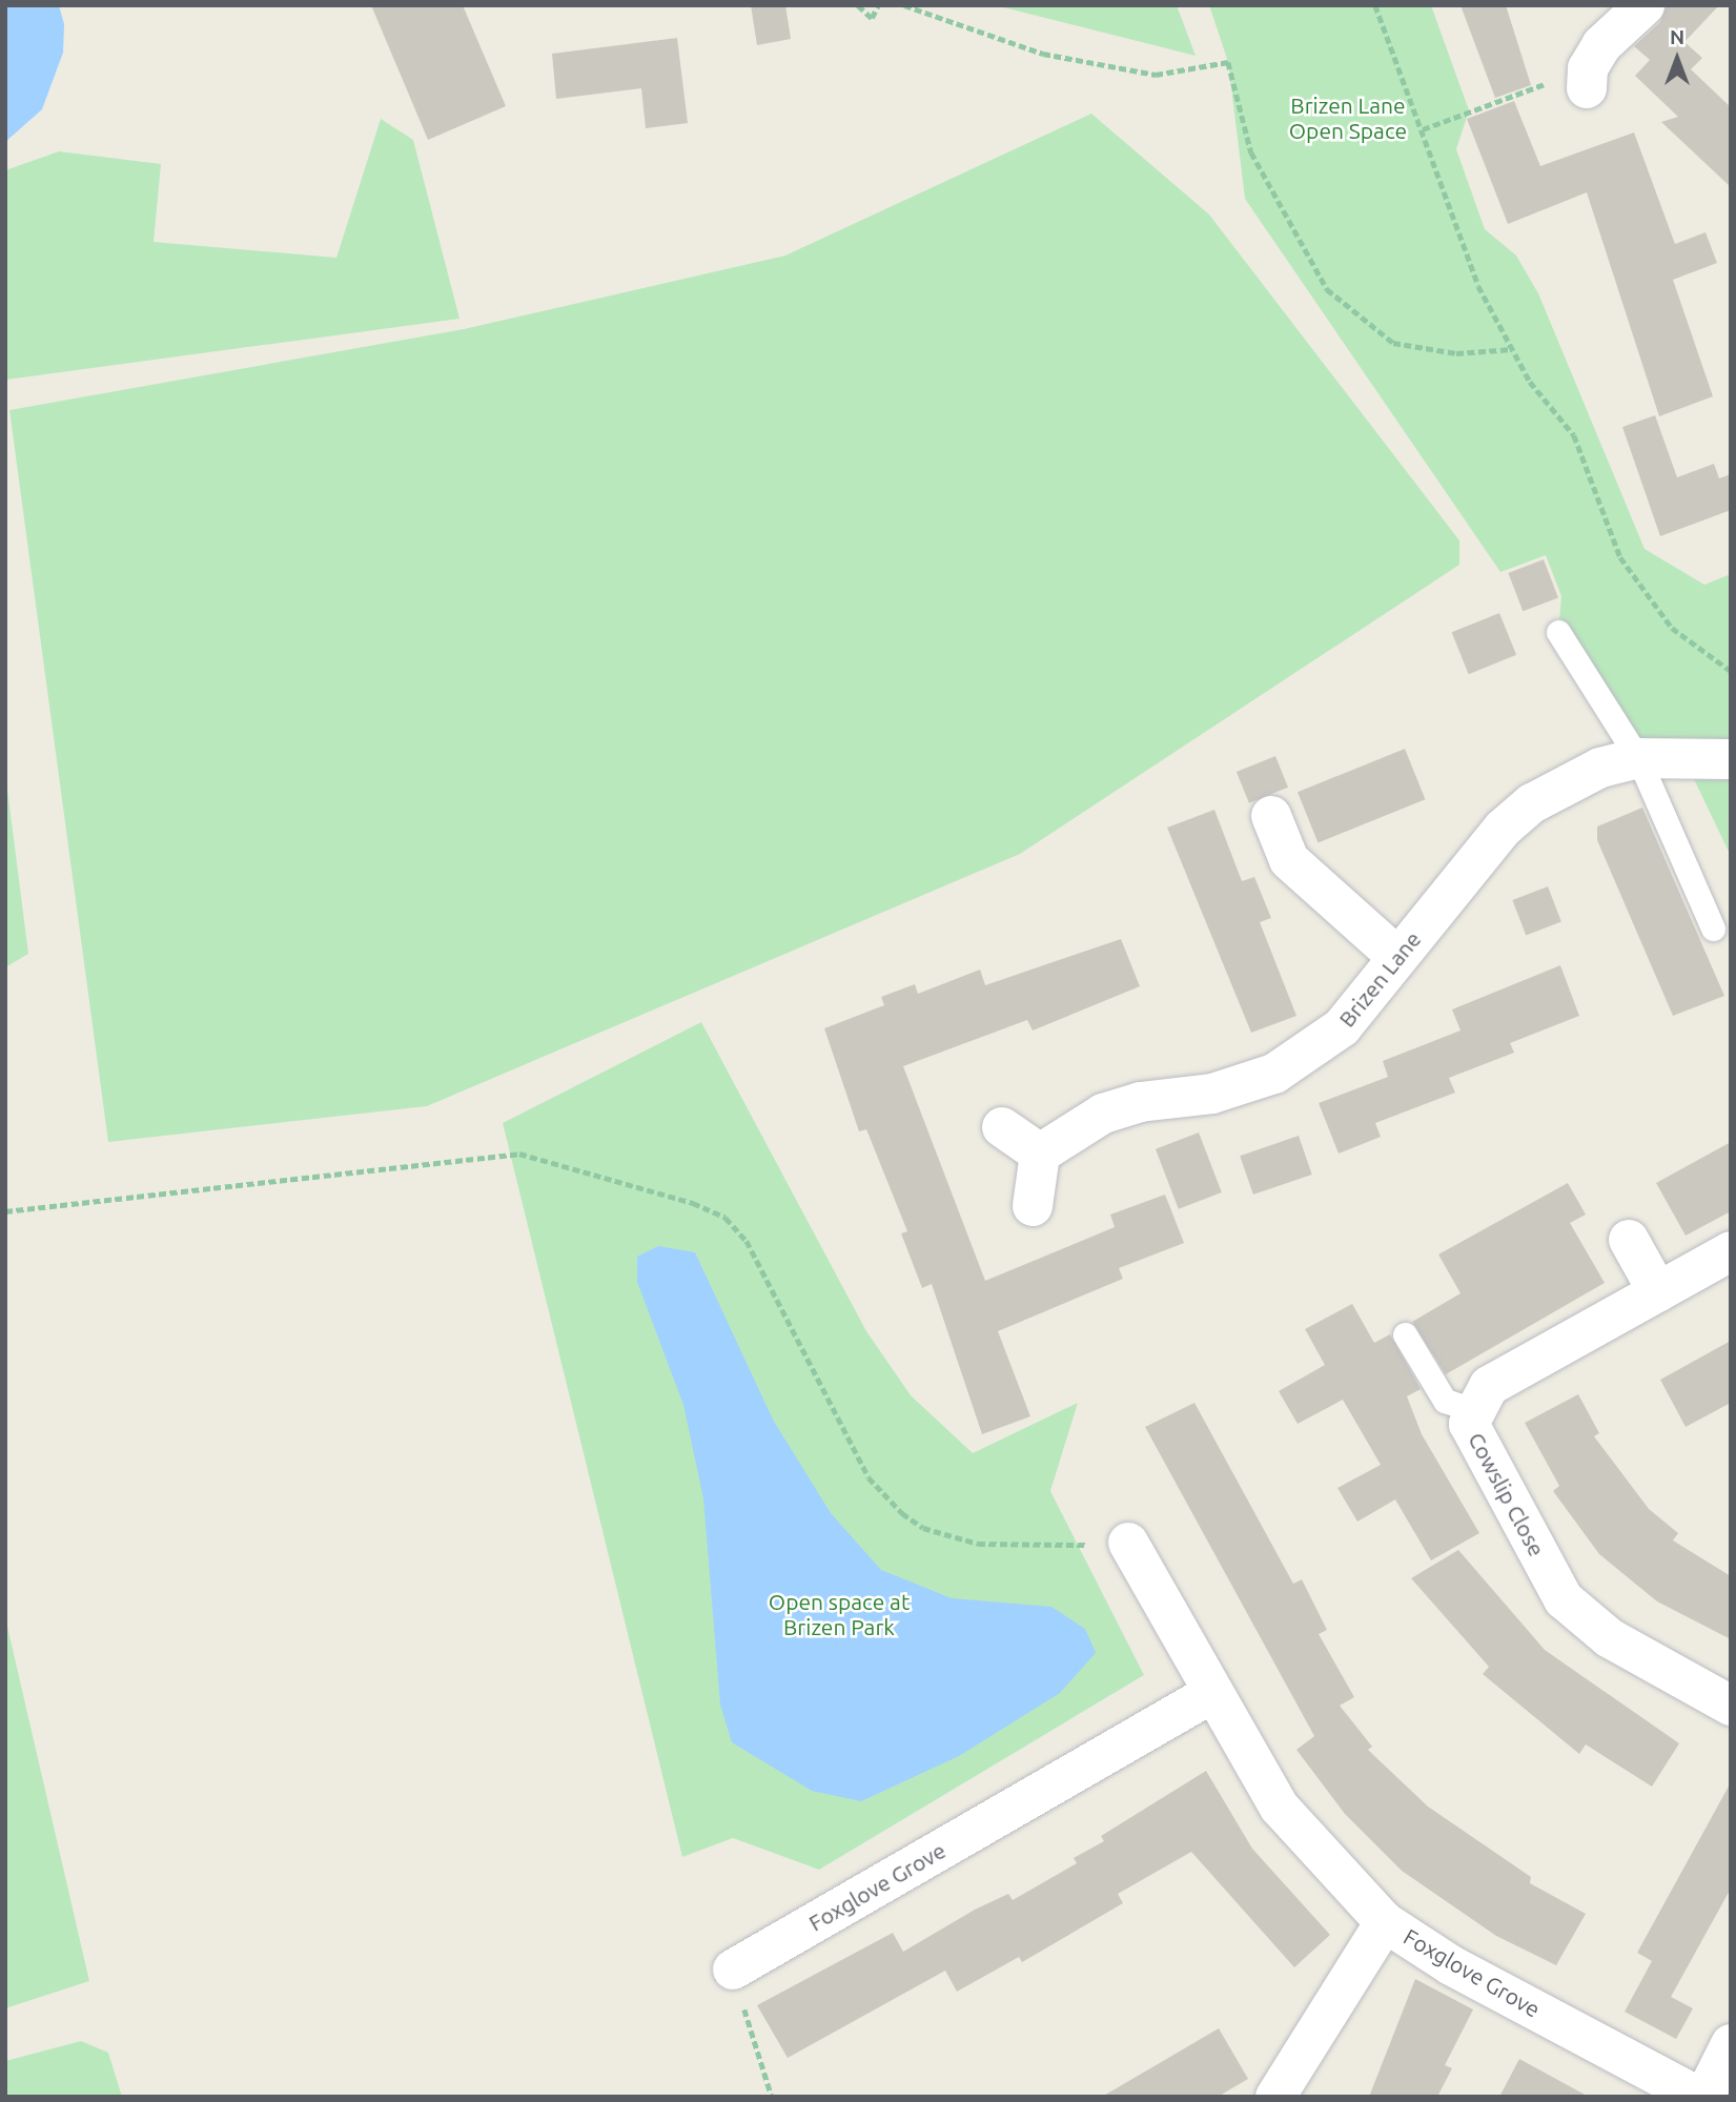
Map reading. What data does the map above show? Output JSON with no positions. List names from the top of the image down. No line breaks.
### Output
{"streets":{"street":["Brizen Lane","Cowslip Close","Foxglove Grove"]},"parks":["Brizen Lane Open Space","Open space at Brizen Park"],"north":"top"}
